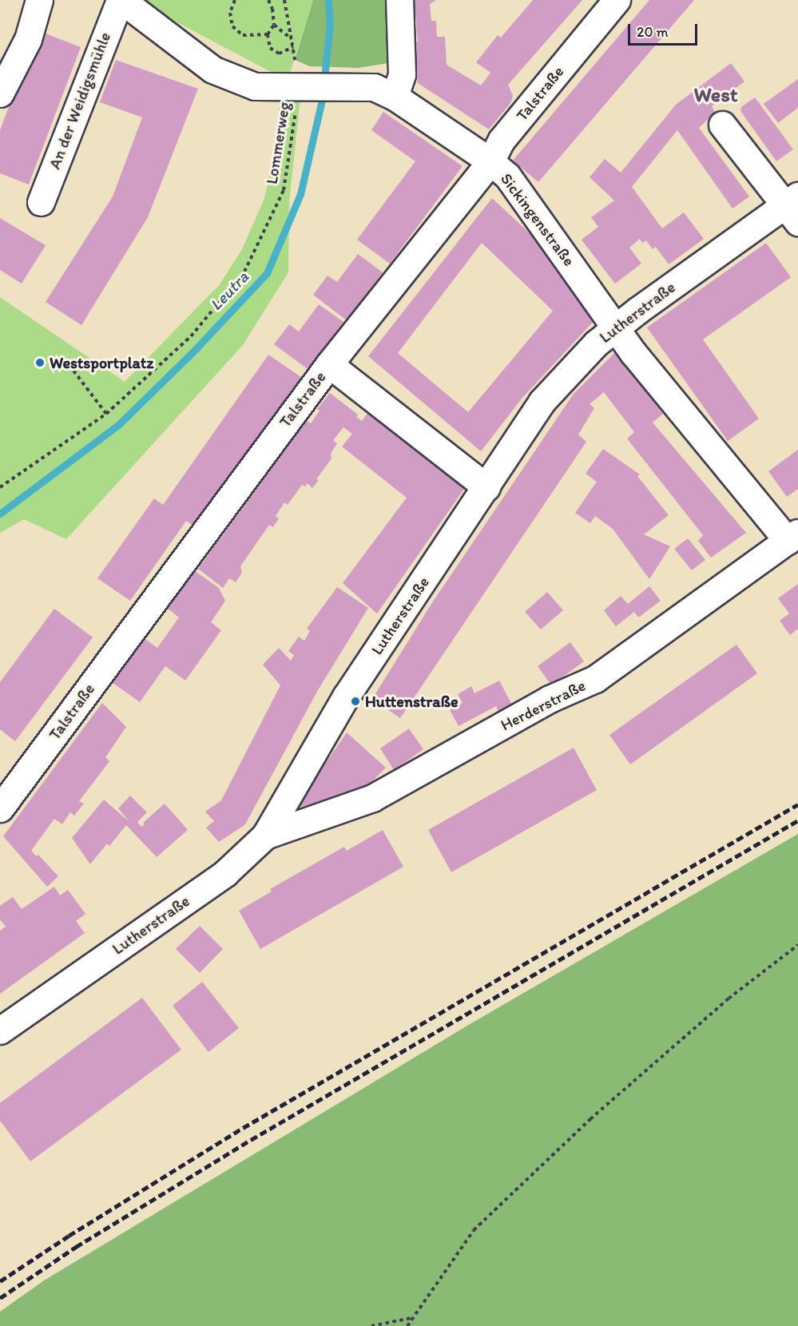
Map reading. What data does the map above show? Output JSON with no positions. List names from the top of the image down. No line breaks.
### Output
{"streets":{"street":["Talstraße","An der Weidigsmühle","Sickingenstraße","Lutherstraße","Herderstraße"],"path":["Lommerweg"]},"crossings":[["Talstraße","Sickingenstraße"],["An der Weidigsmühle","Sickingenstraße"],["Lommerweg","Sickingenstraße"],["Sickingenstraße","Lutherstraße"],["Sickingenstraße","Herderstraße"],["Lutherstraße","Herderstraße"]],"districts":["West"],"water":["Leutra"],"places":["Westsportplatz","Huttenstraße"],"scale_bar":"20 m"}
